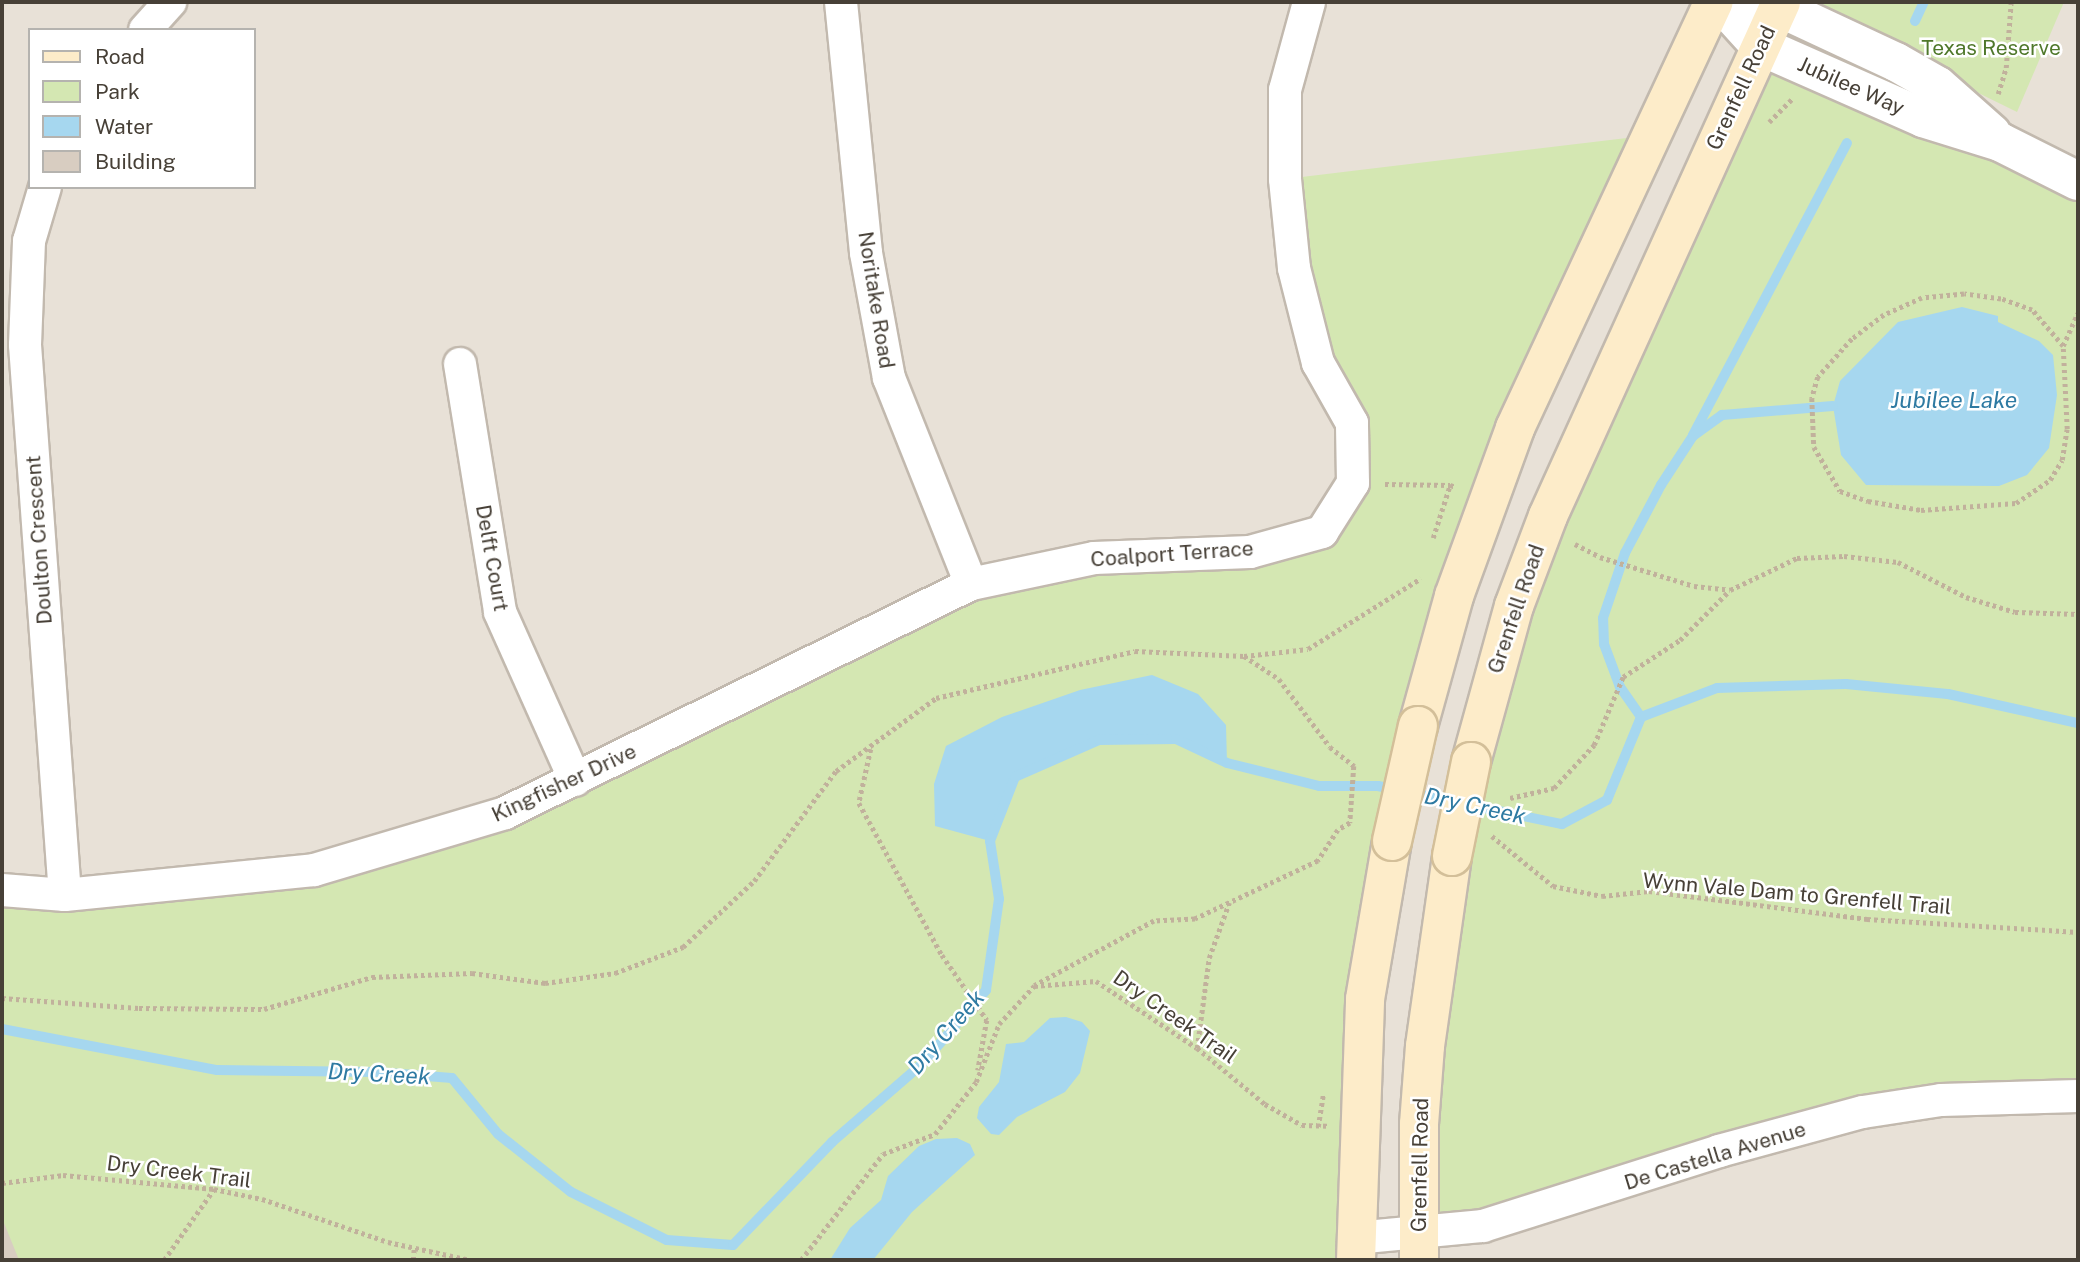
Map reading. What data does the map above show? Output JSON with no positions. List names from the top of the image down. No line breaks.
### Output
{"streets":{"main road":["Grenfell Road"],"street":["Jubilee Way","Noritake Road","Doulton Crescent","Coalport Terrace","Delft Court","Kingfisher Drive","De Castella Avenue"],"path":["Wynn Vale Dam to Grenfell Trail","Dry Creek Trail"]},"crossings":[["Jubilee Way","Grenfell Road"],["Grenfell Road","De Castella Avenue"],["Noritake Road","Coalport Terrace"],["Noritake Road","Kingfisher Drive"],["Doulton Crescent","Kingfisher Drive"],["Coalport Terrace","Kingfisher Drive"],["Delft Court","Kingfisher Drive"]],"water":["Jubilee Lake","Dry Creek"],"parks":["Texas Reserve"],"legend":["Road","Park","Water","Building"]}
